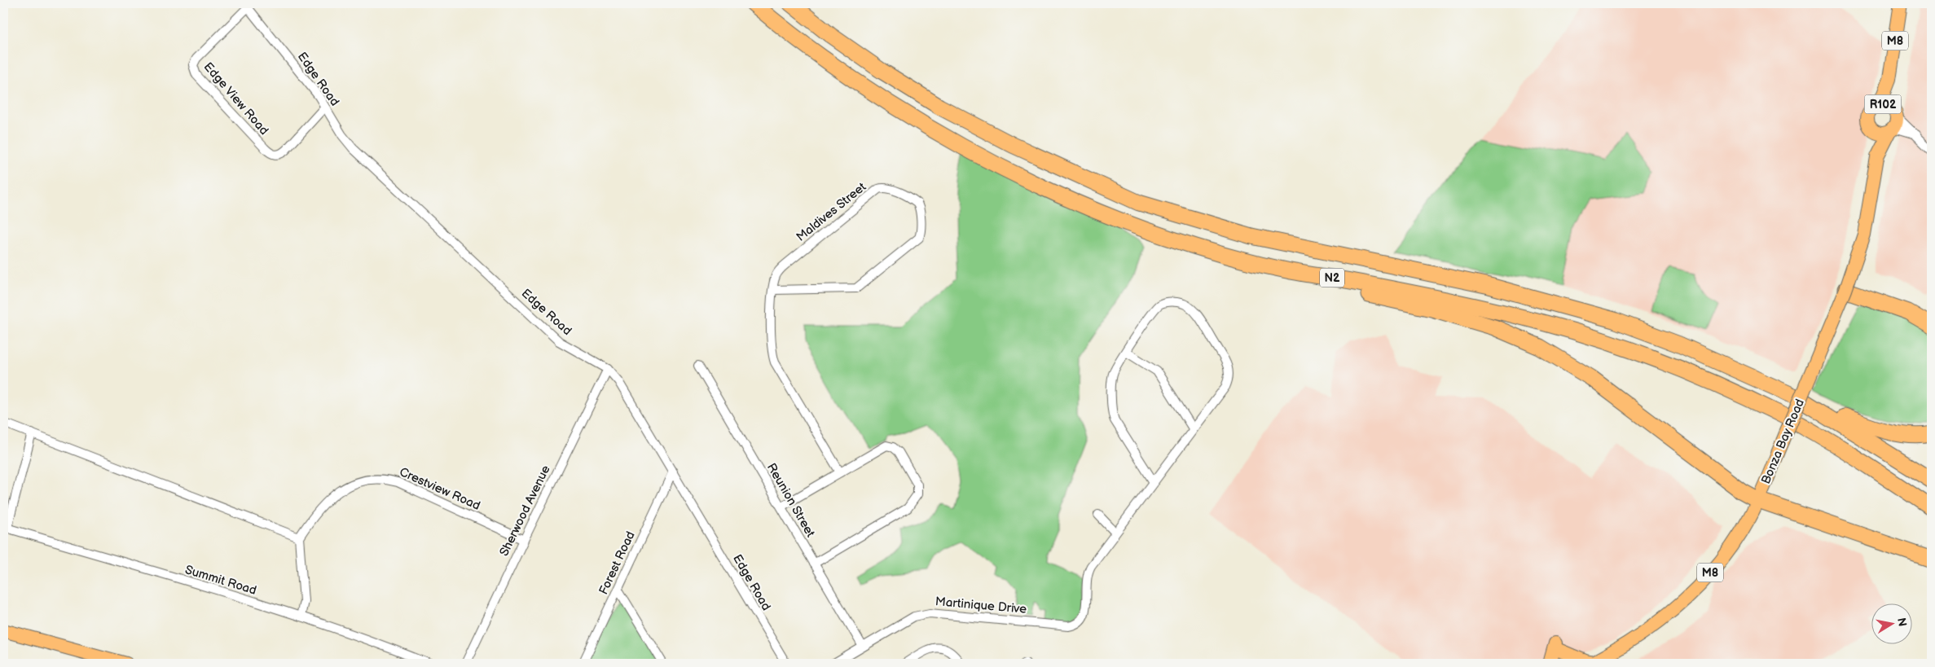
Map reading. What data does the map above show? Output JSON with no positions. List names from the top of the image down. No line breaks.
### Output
{"streets":{"highway":["N2"],"main road":["M8","R102","Bonza Bay Road"],"street":["Edge Road","Edge View Road","Maldives Street","Crestview Road","Reunion Street","Sherwood Avenue","Forest Road","Summit Road","Martinique Drive"]},"crossings":[["Edge Road","Edge View Road"],["Edge Road","Sherwood Avenue"],["Edge Road","Forest Road"],["R102","Bonza Bay Road"],["Crestview Road","Sherwood Avenue"],["Reunion Street","Martinique Drive"]],"north":"right"}
